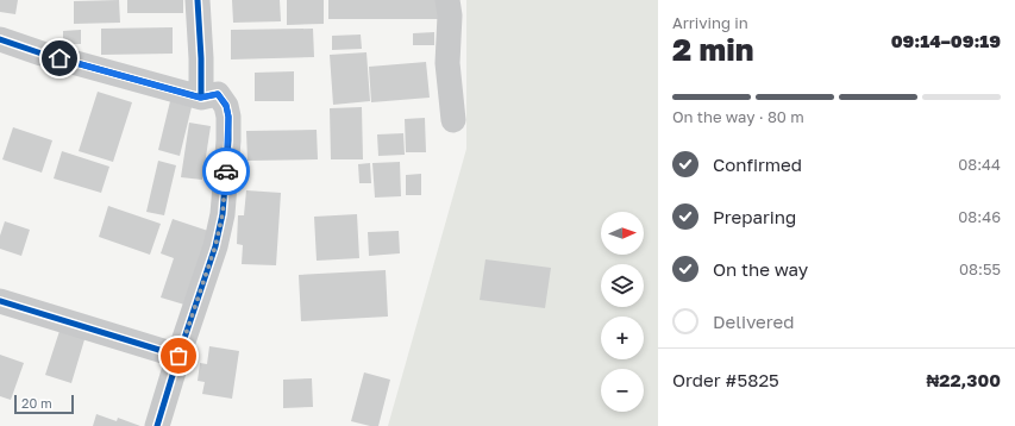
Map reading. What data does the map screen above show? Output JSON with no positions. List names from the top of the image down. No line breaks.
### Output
{"scale_bar":"20 m","north":"right","page":{"heading":["2 min","Arriving in","09:14–09:19"],"panel":["Order #5825","₦22,300"],"bar":"On the way · 80 m","list":[["Confirmed","08:44"],["Preparing","08:46"],["On the way","08:55"],"Delivered"],"map_buttons":["+","−"],"scale":"20 m"}}
